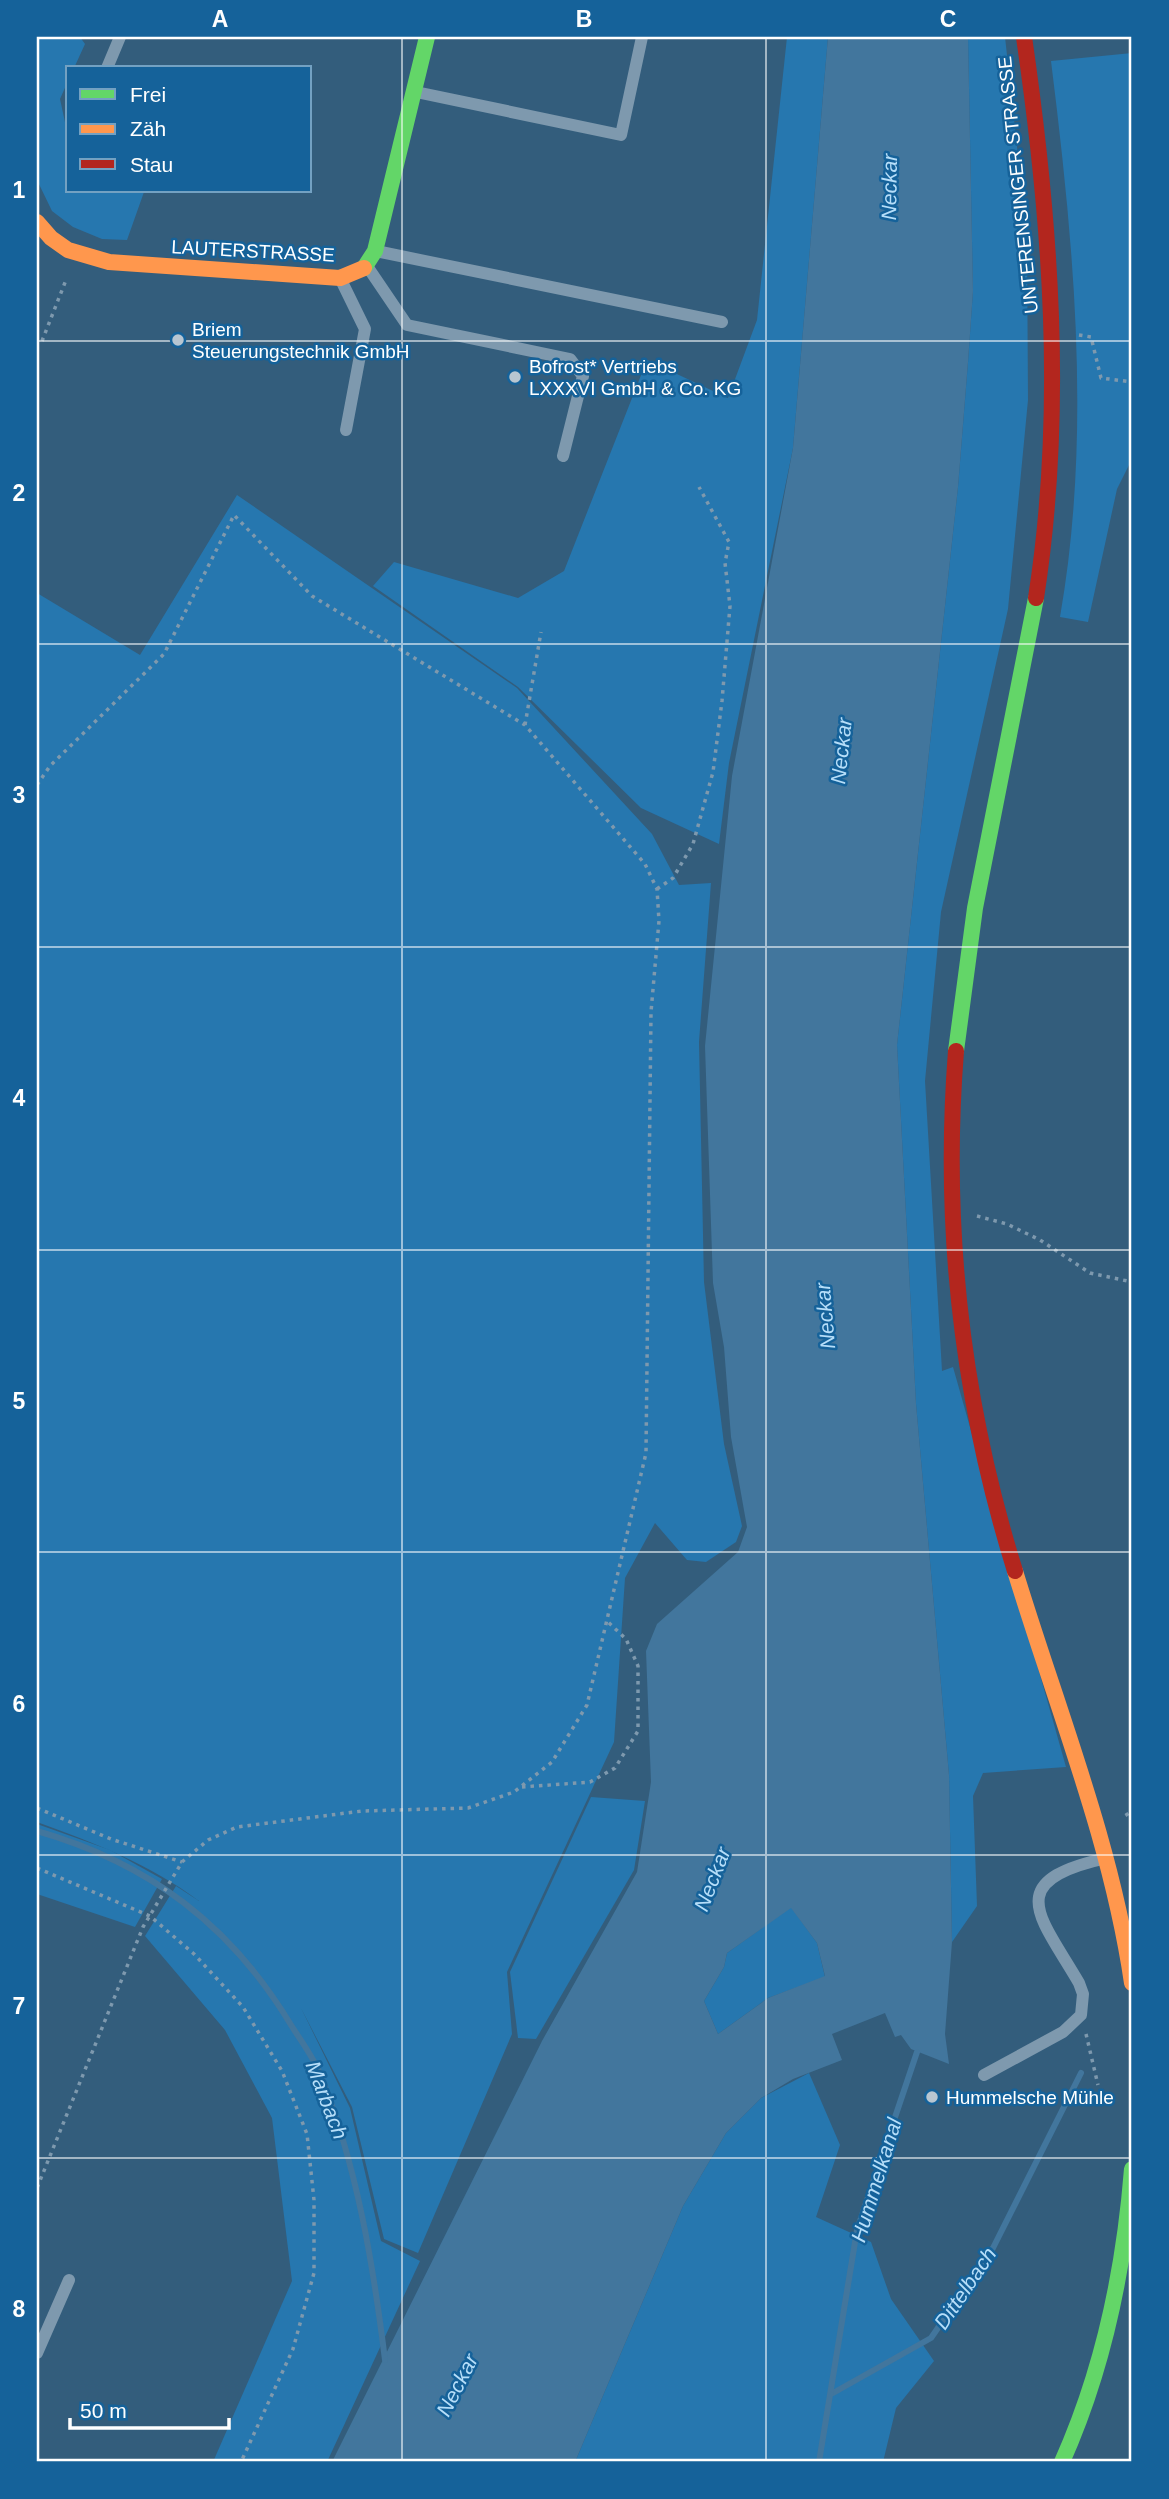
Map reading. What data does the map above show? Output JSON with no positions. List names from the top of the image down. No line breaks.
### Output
{"streets":{"street":["UNTERENSINGER STRASSE","LAUTERSTRASSE"]},"water":["Neckar","Marbach","Hummelkanal","Dittelbach"],"places":["Briem Steuerungstechnik GmbH","Bofrost* Vertriebs LXXXVI GmbH & Co. KG","Hummelsche Mühle"],"legend":["Frei","Zäh","Stau"],"scale_bar":"50 m","grid":{"columns":["A","B","C"],"rows":["1","2","3","4","5","6","7","8"]}}
